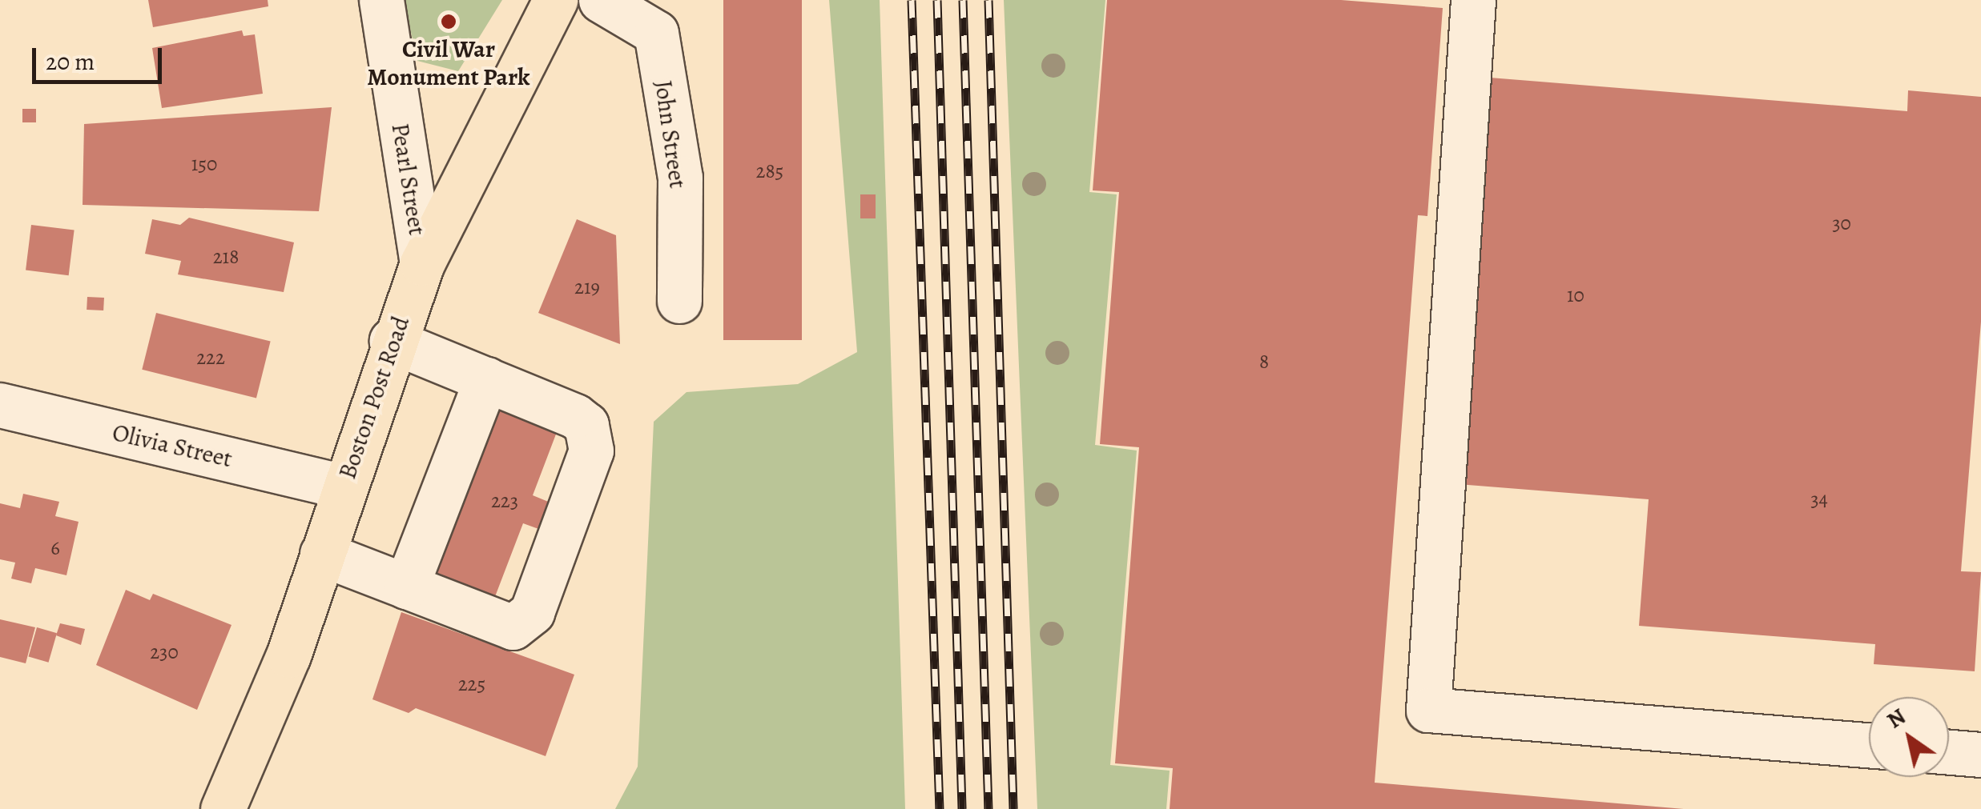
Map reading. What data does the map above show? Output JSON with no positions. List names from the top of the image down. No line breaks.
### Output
{"streets":{"main road":["Boston Post Road"],"street":["John Street","Pearl Street","Olivia Street"]},"crossings":[["Pearl Street","Boston Post Road"],["Boston Post Road","Olivia Street"]],"places":["Civil War Monument Park"],"house_numbers":["150","285","30","218","219","10","222","8","34","223","6","230","225"],"scale_bar":"20 m","north":"top left"}
